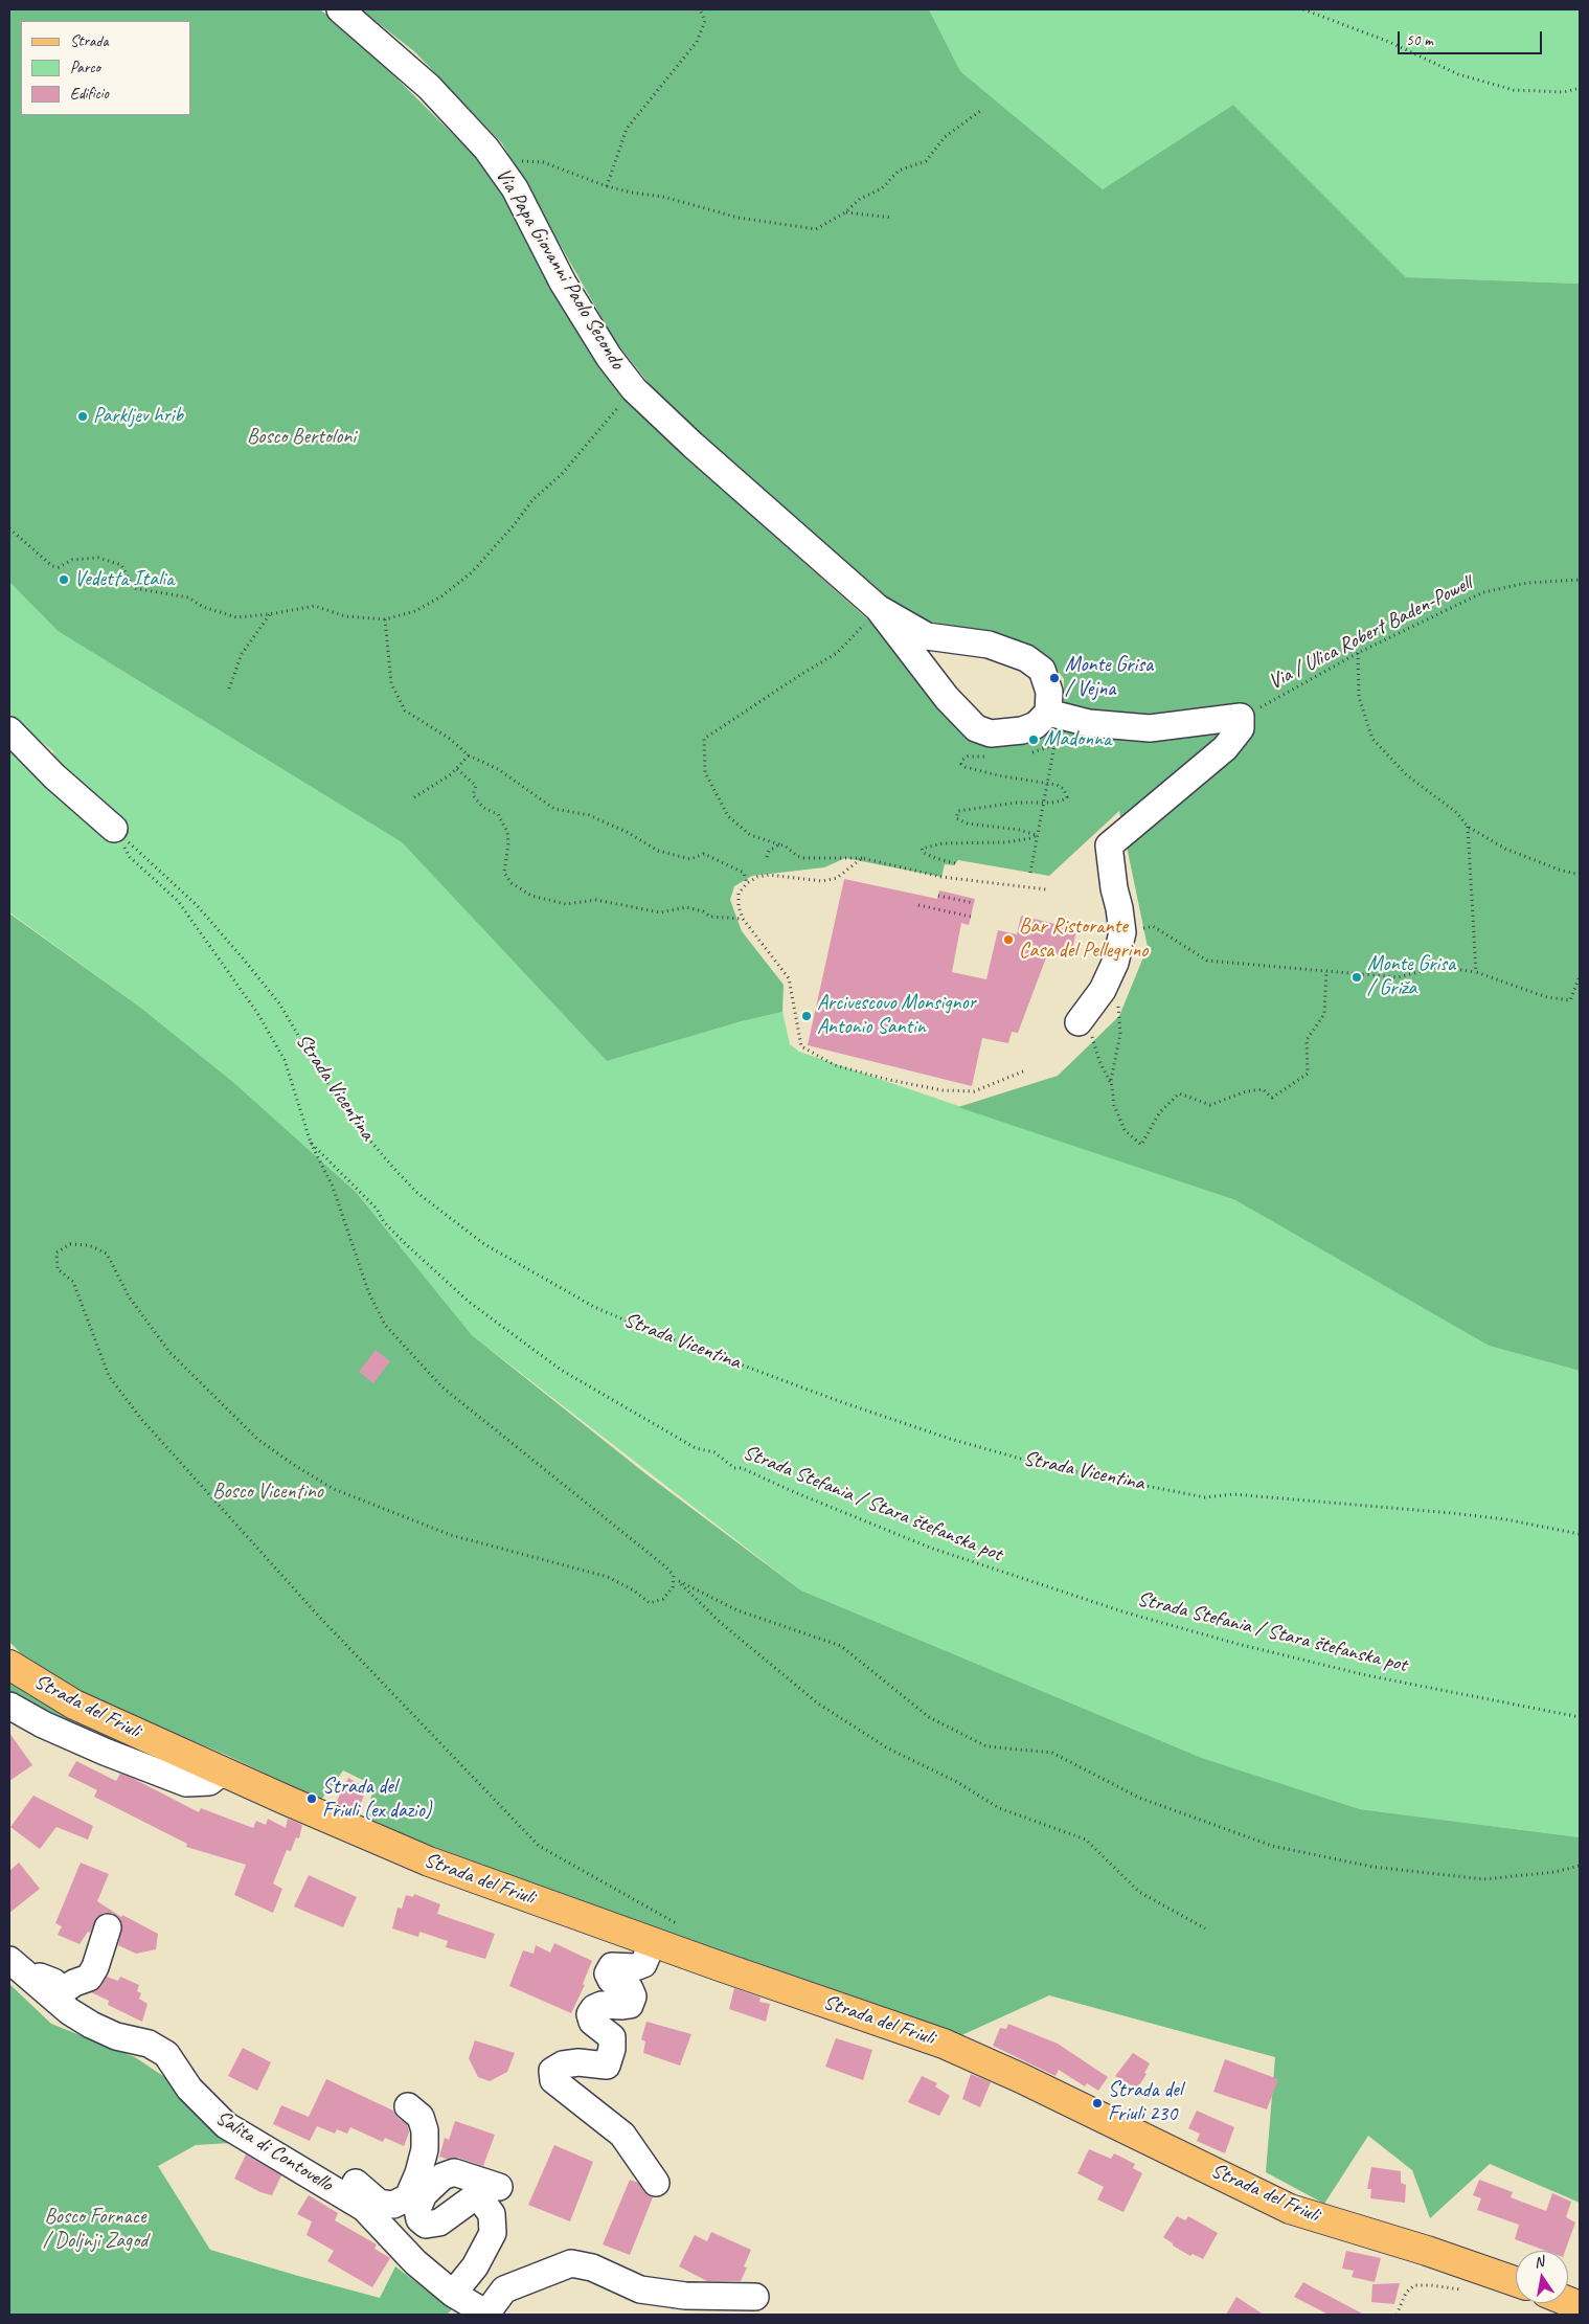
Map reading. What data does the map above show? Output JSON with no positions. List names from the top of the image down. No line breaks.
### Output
{"streets":{"main road":["Strada del Friuli"],"street":["Via Papa Giovanni Paolo Secondo","Salita di Contovello"],"path":["Via / Ulica Robert Baden-Powell","Strada Vicentina","Strada Stefania / Stara štefanska pot"]},"crossings":[["Strada Vicentina","Strada Stefania / Stara štefanska pot"]],"parks":["Bosco Bertoloni","Bosco Vicentino","Bosco Fornace / Doljnji Zagod"],"places":["Parkljev hrib","Vedetta Italia","Monte Grisa / Vejna","Madonna","Bar Ristorante Casa del Pellegrino","Monte Grisa / Griža","Arcivescovo Monsignor Antonio Santin","Strada del Friuli (ex dazio)","Strada del Friuli 230"],"legend":["Strada","Parco","Edificio"],"scale_bar":"50 m","north":"top"}
